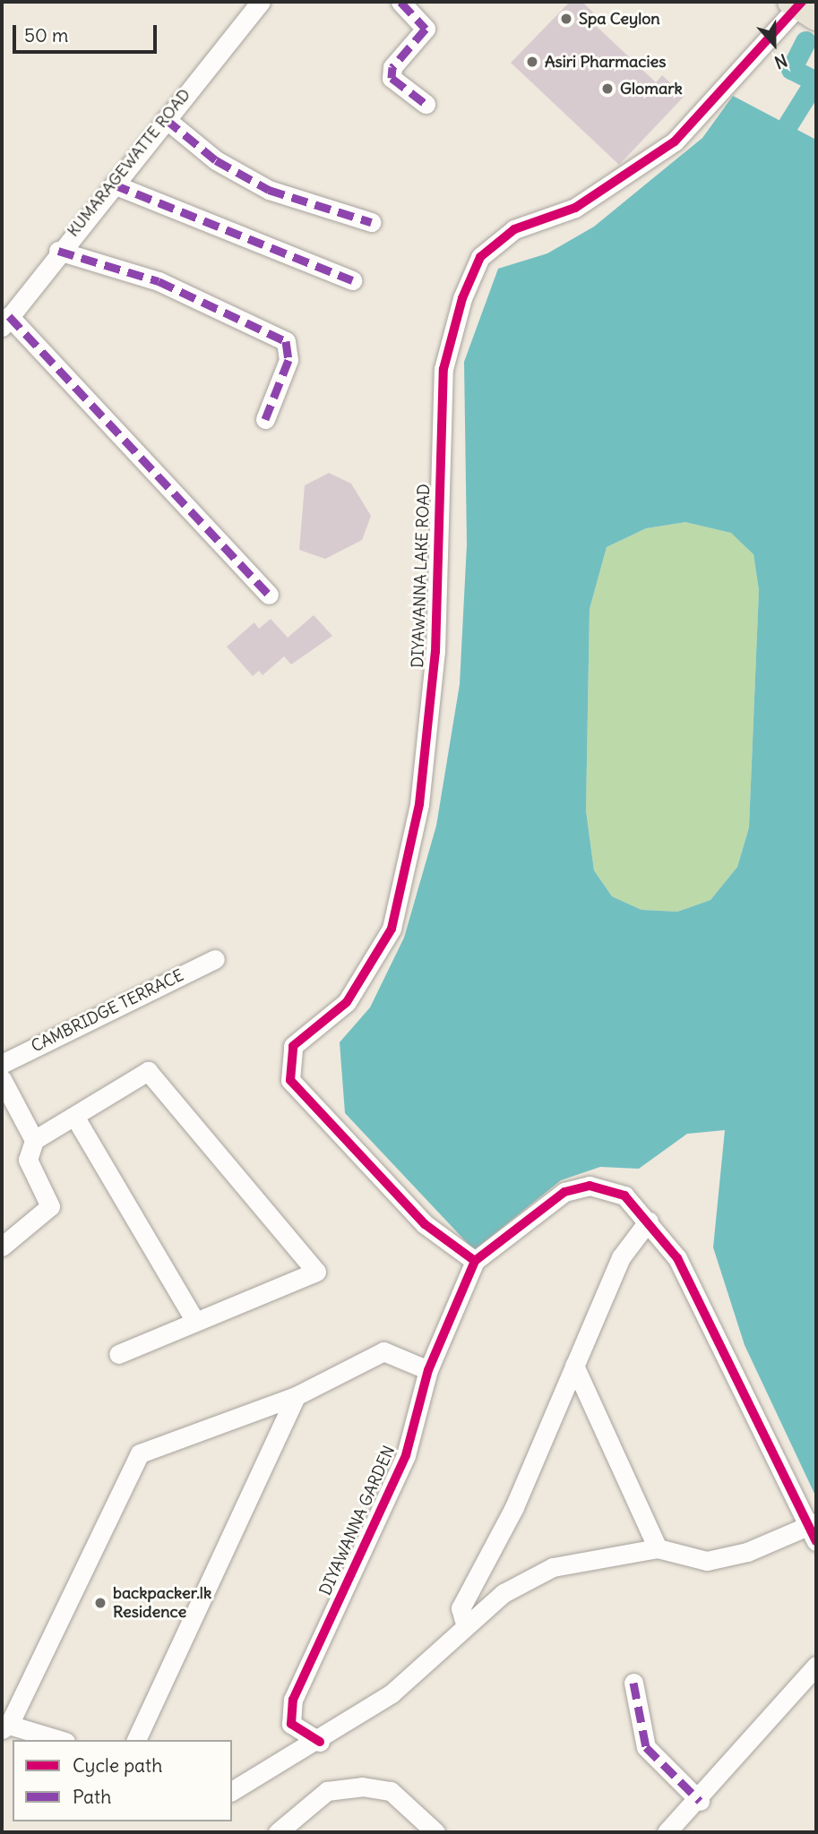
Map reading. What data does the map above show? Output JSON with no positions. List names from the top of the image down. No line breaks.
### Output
{"streets":{"street":["KUMARAGEWATTE ROAD","DIYAWANNA LAKE ROAD","CAMBRIDGE TERRACE","DIYAWANNA GARDEN"]},"crossings":[["DIYAWANNA LAKE ROAD","DIYAWANNA GARDEN"]],"places":["Spa Ceylon","Asiri Pharmacies","Glomark","backpacker.lk Residence"],"legend":["Cycle path","Path"],"scale_bar":"50 m","north":"bottom"}
